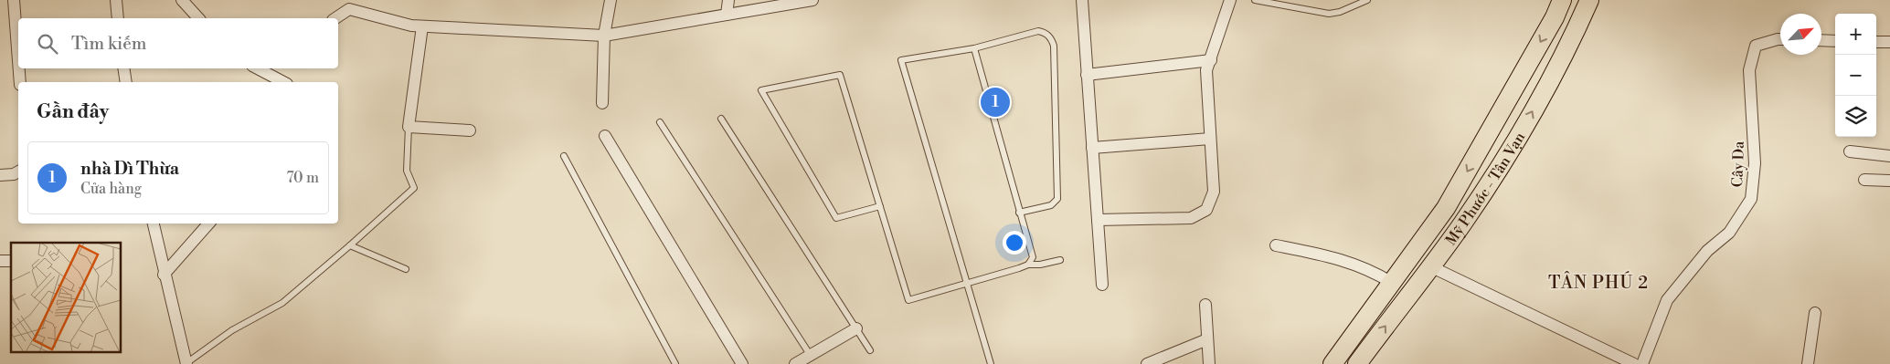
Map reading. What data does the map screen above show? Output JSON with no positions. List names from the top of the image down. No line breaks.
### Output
{"streets":{"main road":["Mỹ Phước - Tân Vạn"],"street":["Cây Da"]},"districts":["TÂN PHÚ 2"],"north":"top right","page":{"map_buttons":["+","−"],"search":"Tìm kiếm","heading":"Gần đây","pins":"1","list":[{"mark":"1","name":"nhà Dì Thừa","note":"Cửa hàng","value":"70 m"}]}}
